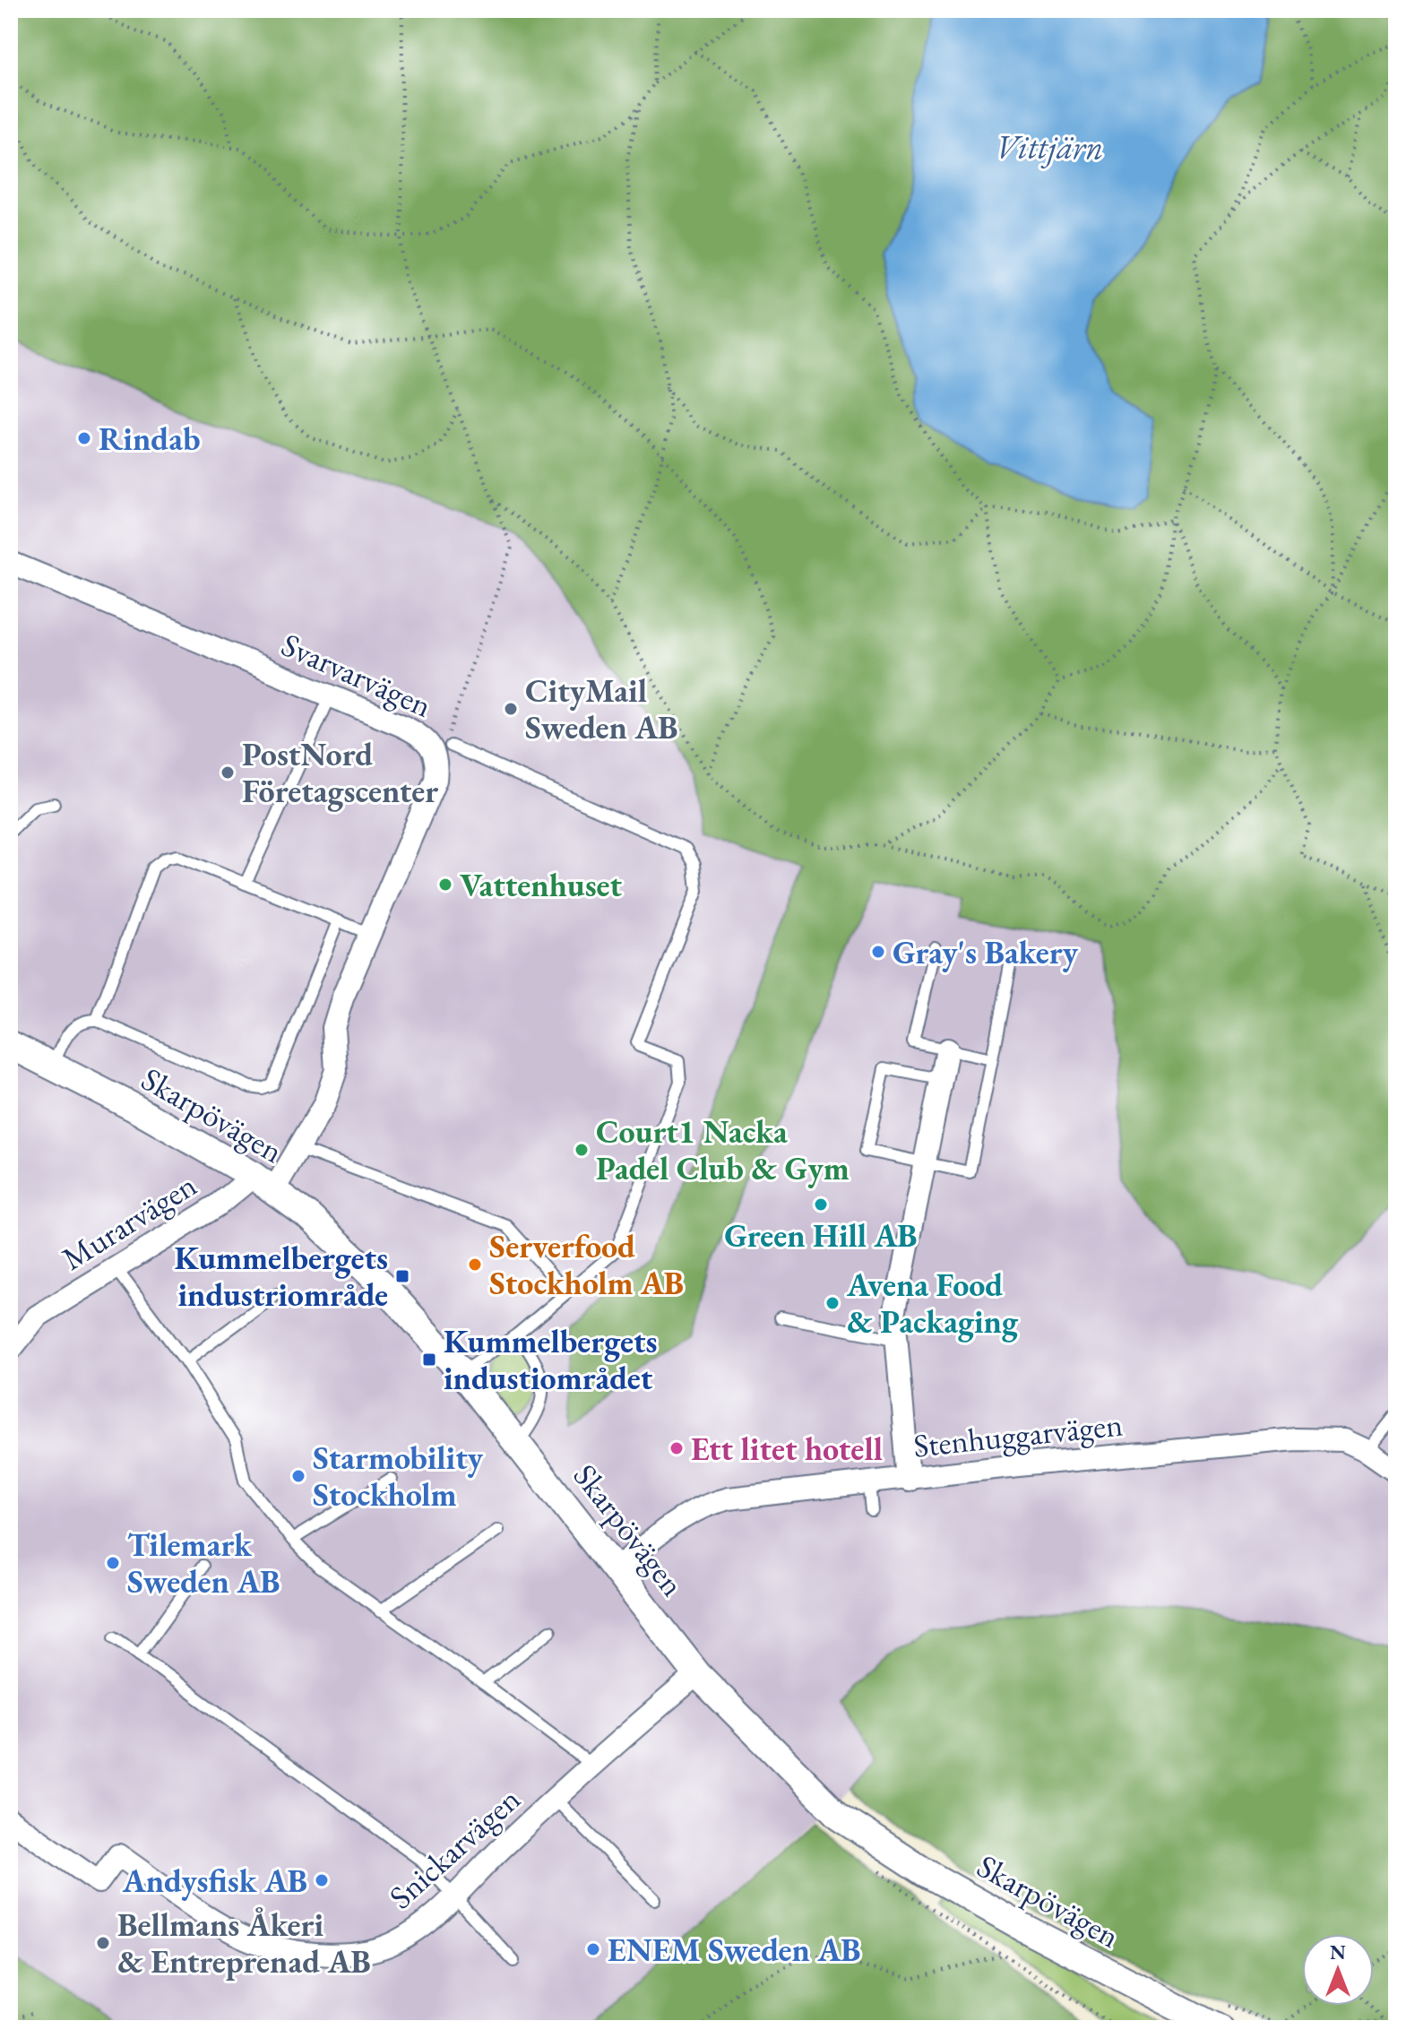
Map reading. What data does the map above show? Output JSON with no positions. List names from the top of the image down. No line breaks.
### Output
{"streets":{"street":["Svarvarvägen","Skarpövägen","Murarvägen","Stenhuggarvägen","Snickarvägen"]},"crossings":[["Svarvarvägen","Skarpövägen"],["Svarvarvägen","Murarvägen"],["Skarpövägen","Murarvägen"],["Skarpövägen","Stenhuggarvägen"],["Skarpövägen","Snickarvägen"]],"water":["Vittjärn"],"places":{"other":["Rindab","CityMail Sweden AB","PostNord Företagscenter","Vattenhuset","Gray's Bakery","Court1 Nacka Padel Club & Gym","Green Hill AB","Serverfood Stockholm AB","Avena Food & Packaging","Ett litet hotell","Starmobility Stockholm","Tilemark Sweden AB","Andysfisk AB","Bellmans Åkeri & Entreprenad AB","ENEM Sweden AB"],"transit":["Kummelbergets industriområde","Kummelbergets industiområdet"]},"north":"top"}
